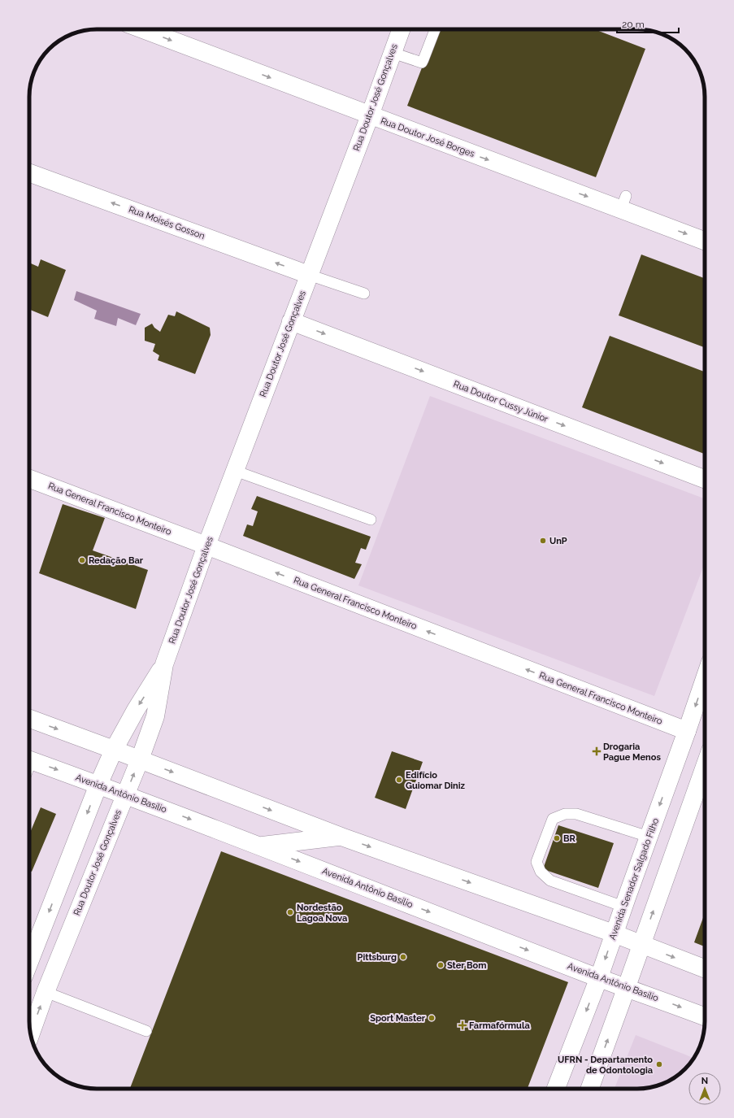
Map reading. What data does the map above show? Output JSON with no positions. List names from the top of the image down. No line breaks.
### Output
{"streets":{"main road":["Rua Doutor José Gonçalves","Rua Doutor José Borges","Rua Moisés Gosson","Rua Doutor Cussy Júnior","Rua General Francisco Monteiro","Avenida Antônio Basílio","Avenida Senador Salgado Filho"]},"crossings":[["Rua Doutor José Gonçalves","Rua Doutor José Borges"],["Rua Doutor José Gonçalves","Rua Moisés Gosson"],["Rua Doutor José Gonçalves","Rua Doutor Cussy Júnior"],["Rua Doutor José Gonçalves","Rua General Francisco Monteiro"],["Rua Doutor José Gonçalves","Avenida Antônio Basílio"],["Rua General Francisco Monteiro","Avenida Senador Salgado Filho"],["Avenida Antônio Basílio","Avenida Senador Salgado Filho"]],"one_way":["Rua Doutor José Borges","Rua Moisés Gosson","Rua Doutor Cussy Júnior","Rua General Francisco Monteiro"],"places":{"other":["UnP","Redação Bar","Edifício Guiomar Diniz","BR","Nordestão Lagoa Nova","Pittsburg","Ster Bom","Sport Master","UFRN - Departamento de Odontologia"],"health":["Drogaria Pague Menos","Farmafórmula"]},"scale_bar":"20 m","north":"top"}
